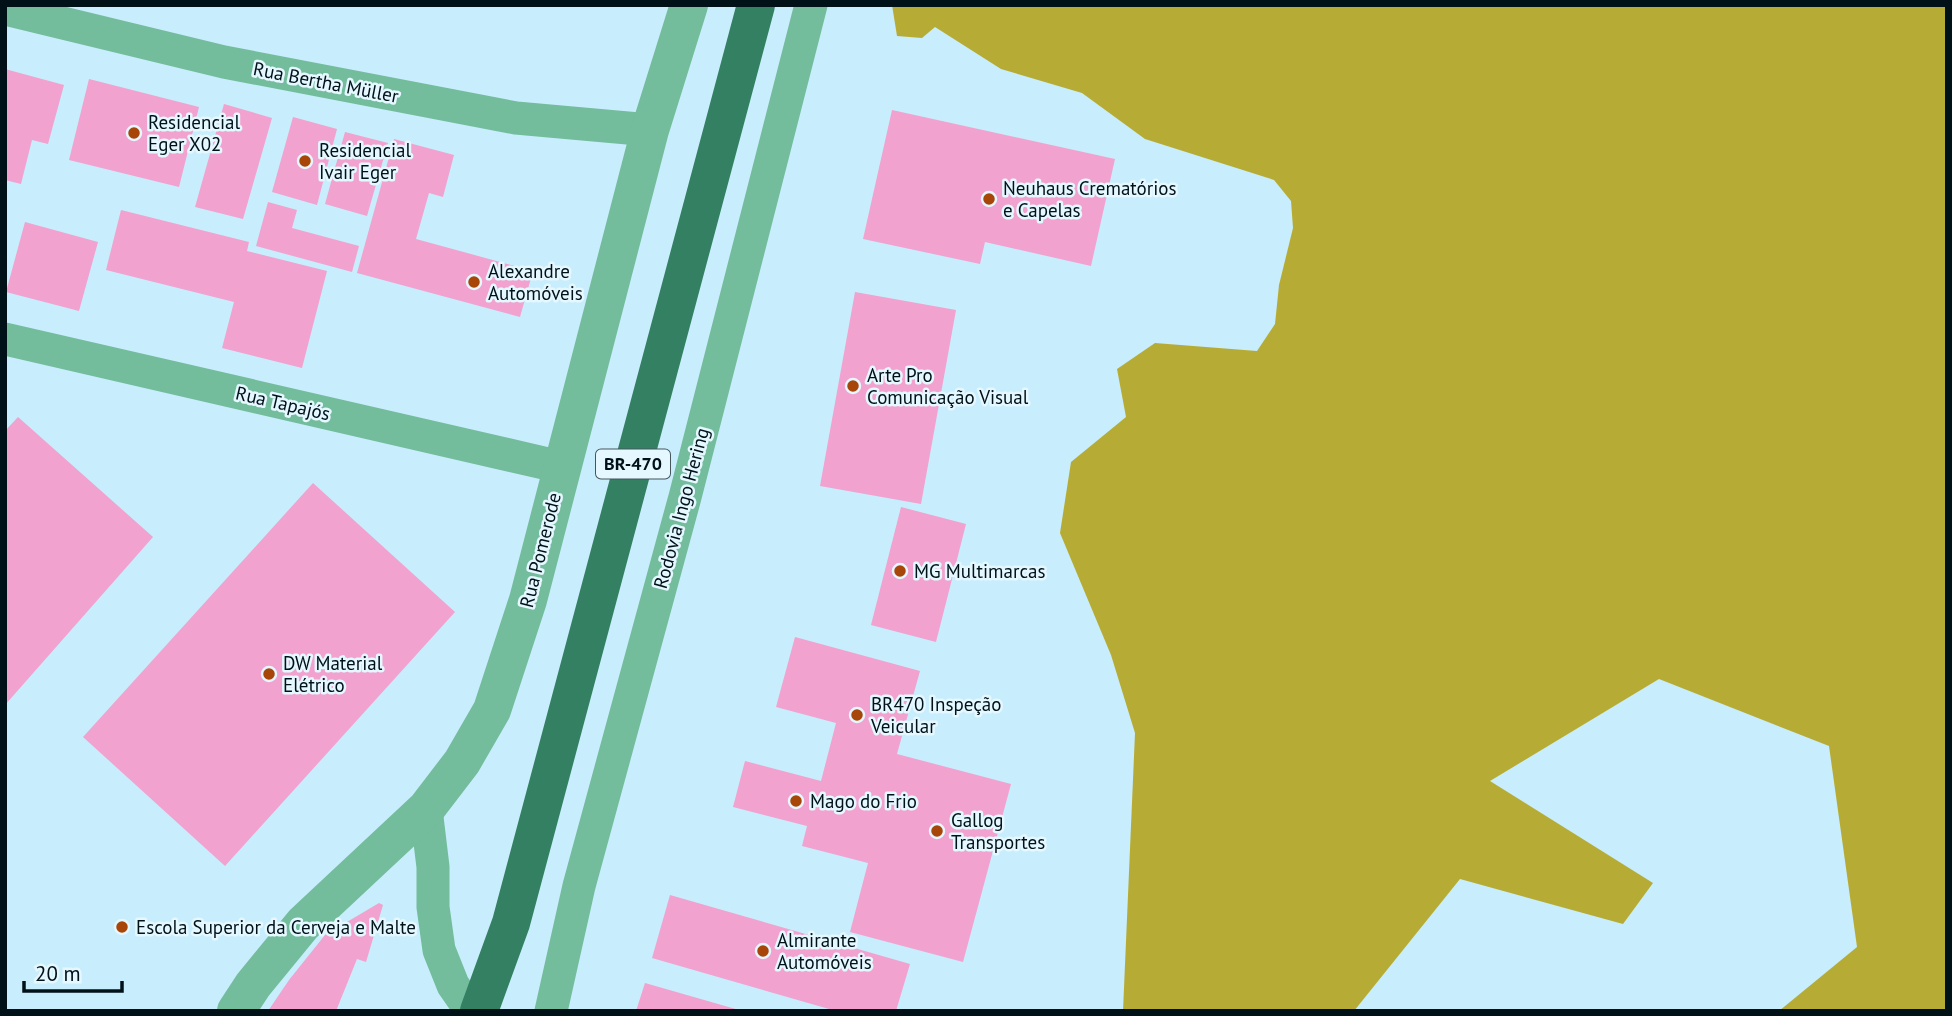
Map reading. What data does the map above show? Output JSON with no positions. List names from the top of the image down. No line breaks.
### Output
{"streets":{"highway":["BR-470"],"street":["Rua Bertha Müller","Rua Tapajós","Rodovia Ingo Hering","Rua Pomerode"]},"crossings":[["Rua Bertha Müller","Rua Pomerode"],["Rua Tapajós","Rua Pomerode"]],"places":["Residencial Eger X02","Residencial Ivair Eger","Neuhaus Crematórios e Capelas","Alexandre Automóveis","Arte Pro Comunicação Visual","MG Multimarcas","DW Material Elétrico","BR470 Inspeção Veicular","Mago do Frio","Gallog Transportes","Escola Superior da Cerveja e Malte","Almirante Automóveis"],"scale_bar":"20 m"}
